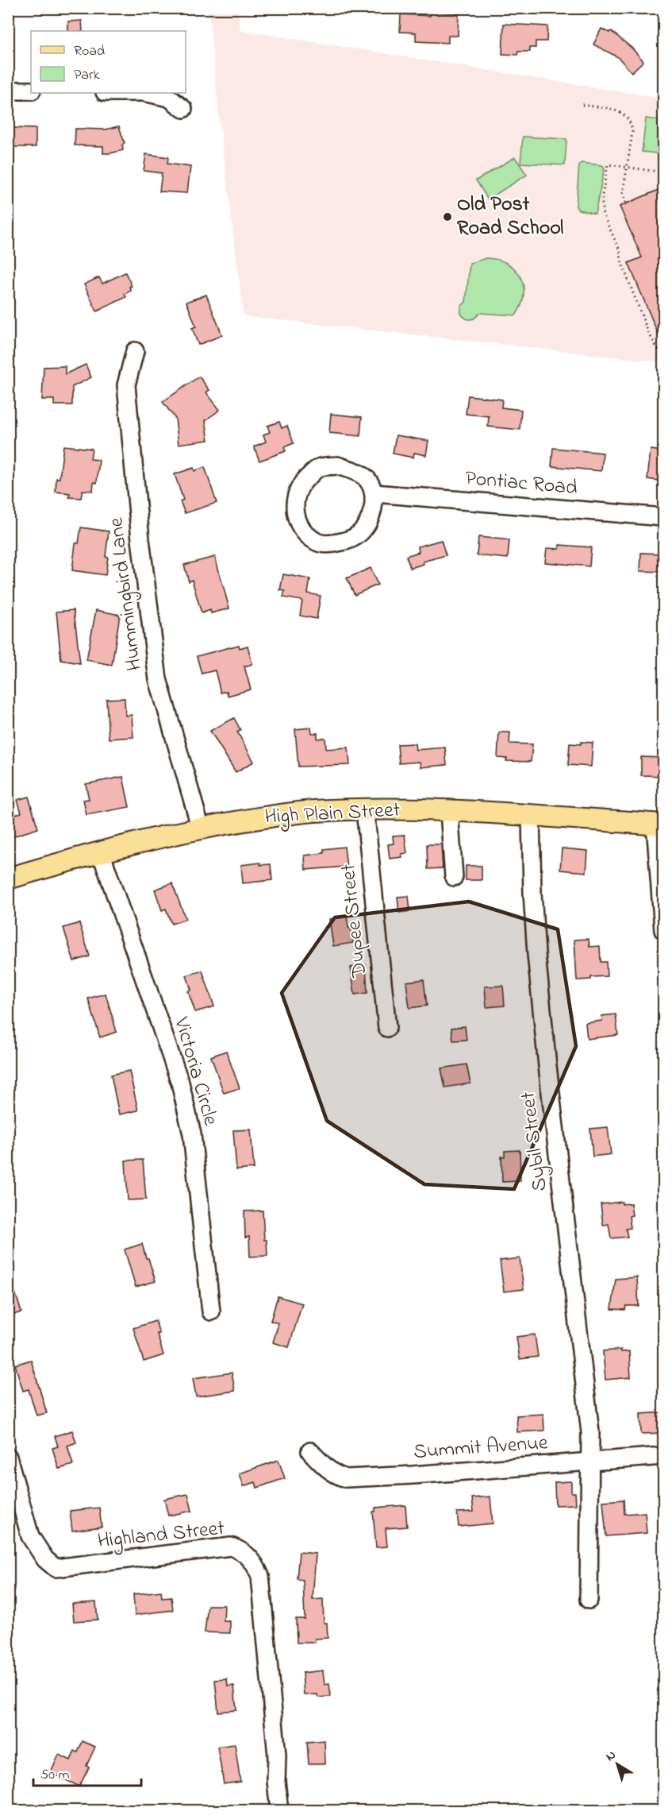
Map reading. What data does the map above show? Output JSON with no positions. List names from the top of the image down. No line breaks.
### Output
{"streets":{"main road":["High Plain Street"],"street":["Pontiac Road","Hummingbird Lane","Dupee Street","Victoria Circle","Sybil Street","Summit Avenue","Highland Street"]},"crossings":[["Hummingbird Lane","High Plain Street"],["High Plain Street","Dupee Street"],["High Plain Street","Victoria Circle"],["High Plain Street","Sybil Street"],["Sybil Street","Summit Avenue"]],"places":["Old Post Road School"],"legend":["Road","Park"],"scale_bar":"50 m","north":"top left"}
